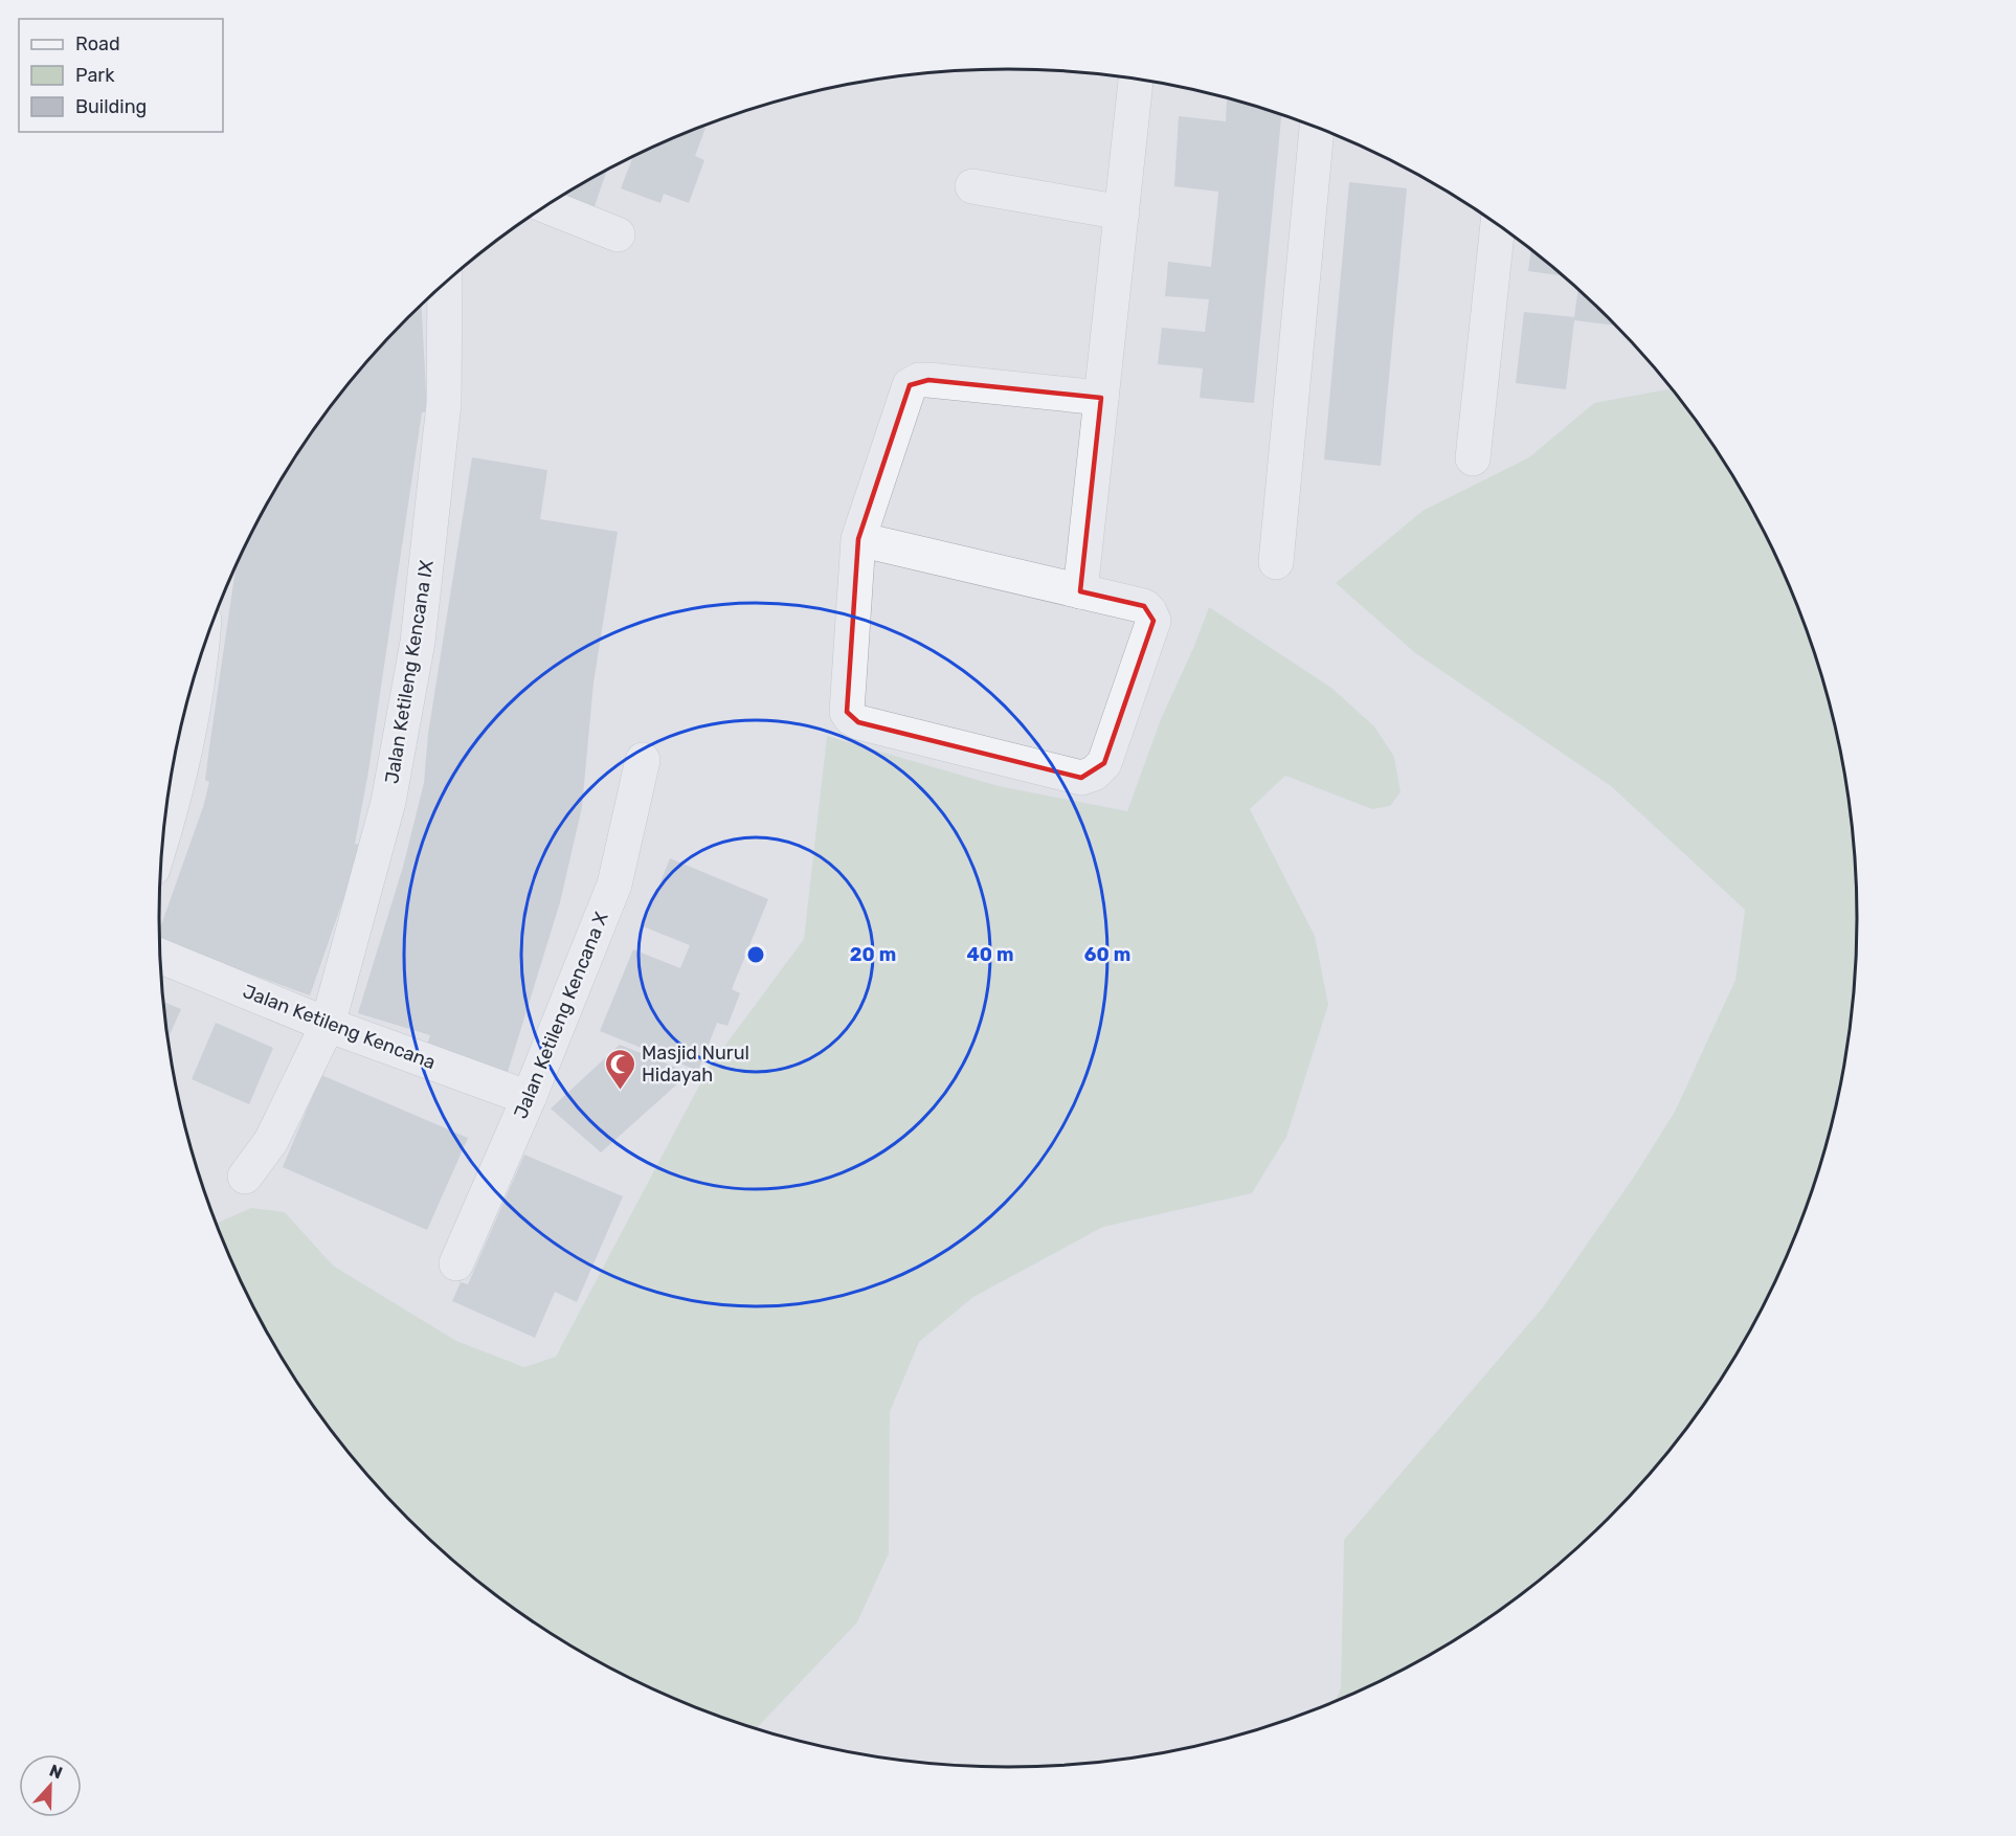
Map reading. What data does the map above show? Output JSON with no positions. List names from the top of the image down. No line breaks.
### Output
{"streets":{"street":["Jalan Ketileng Kencana IX","Jalan Ketileng Kencana X","Jalan Ketileng Kencana"]},"crossings":[["Jalan Ketileng Kencana IX","Jalan Ketileng Kencana"],["Jalan Ketileng Kencana X","Jalan Ketileng Kencana"]],"places":{"mosque":["Masjid Nurul Hidayah"]},"legend":["Road","Park","Building"],"north":"top","rings":["20 m","40 m","60 m"]}
